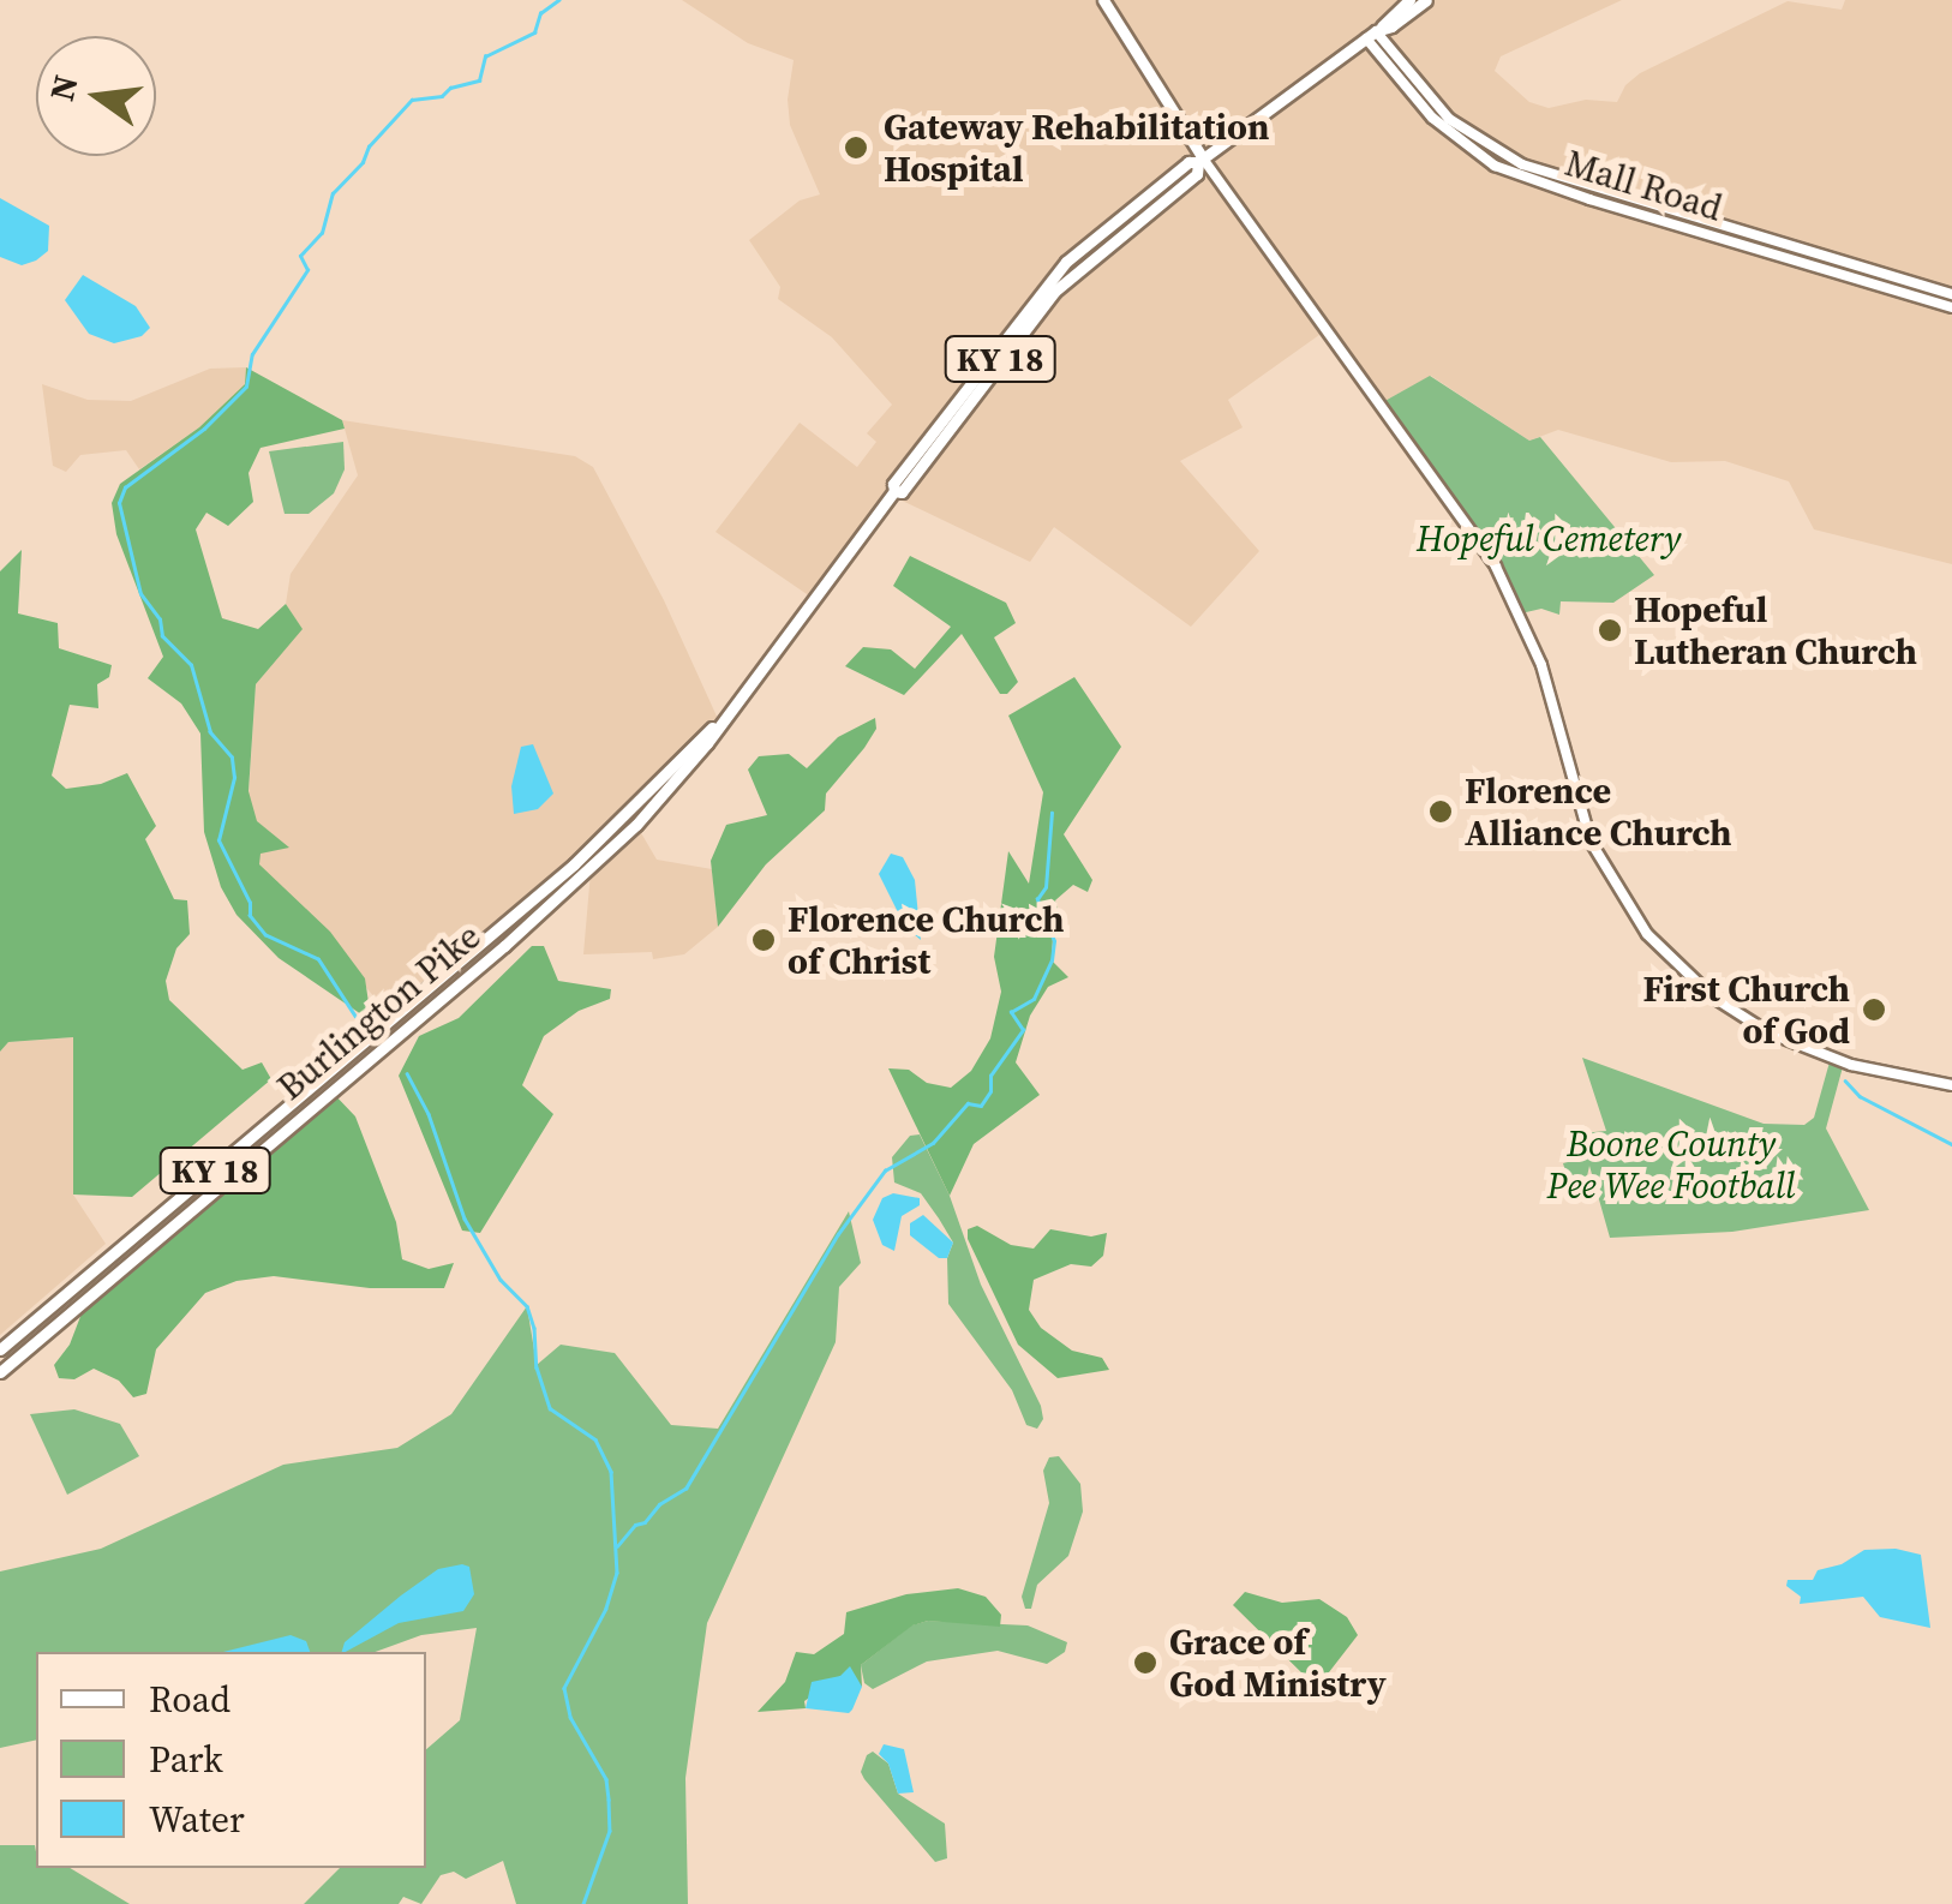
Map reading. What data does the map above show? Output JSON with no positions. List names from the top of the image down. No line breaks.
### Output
{"streets":{"main road":["Mall Road","KY 18","Burlington Pike"]},"crossings":[["Mall Road","Burlington Pike"]],"parks":["Hopeful Cemetery","Boone County Pee Wee Football"],"places":["Gateway Rehabilitation Hospital","Hopeful Lutheran Church","Florence Alliance Church","Florence Church of Christ","First Church of God","Grace of God Ministry"],"legend":["Road","Park","Water"],"north":"left"}
